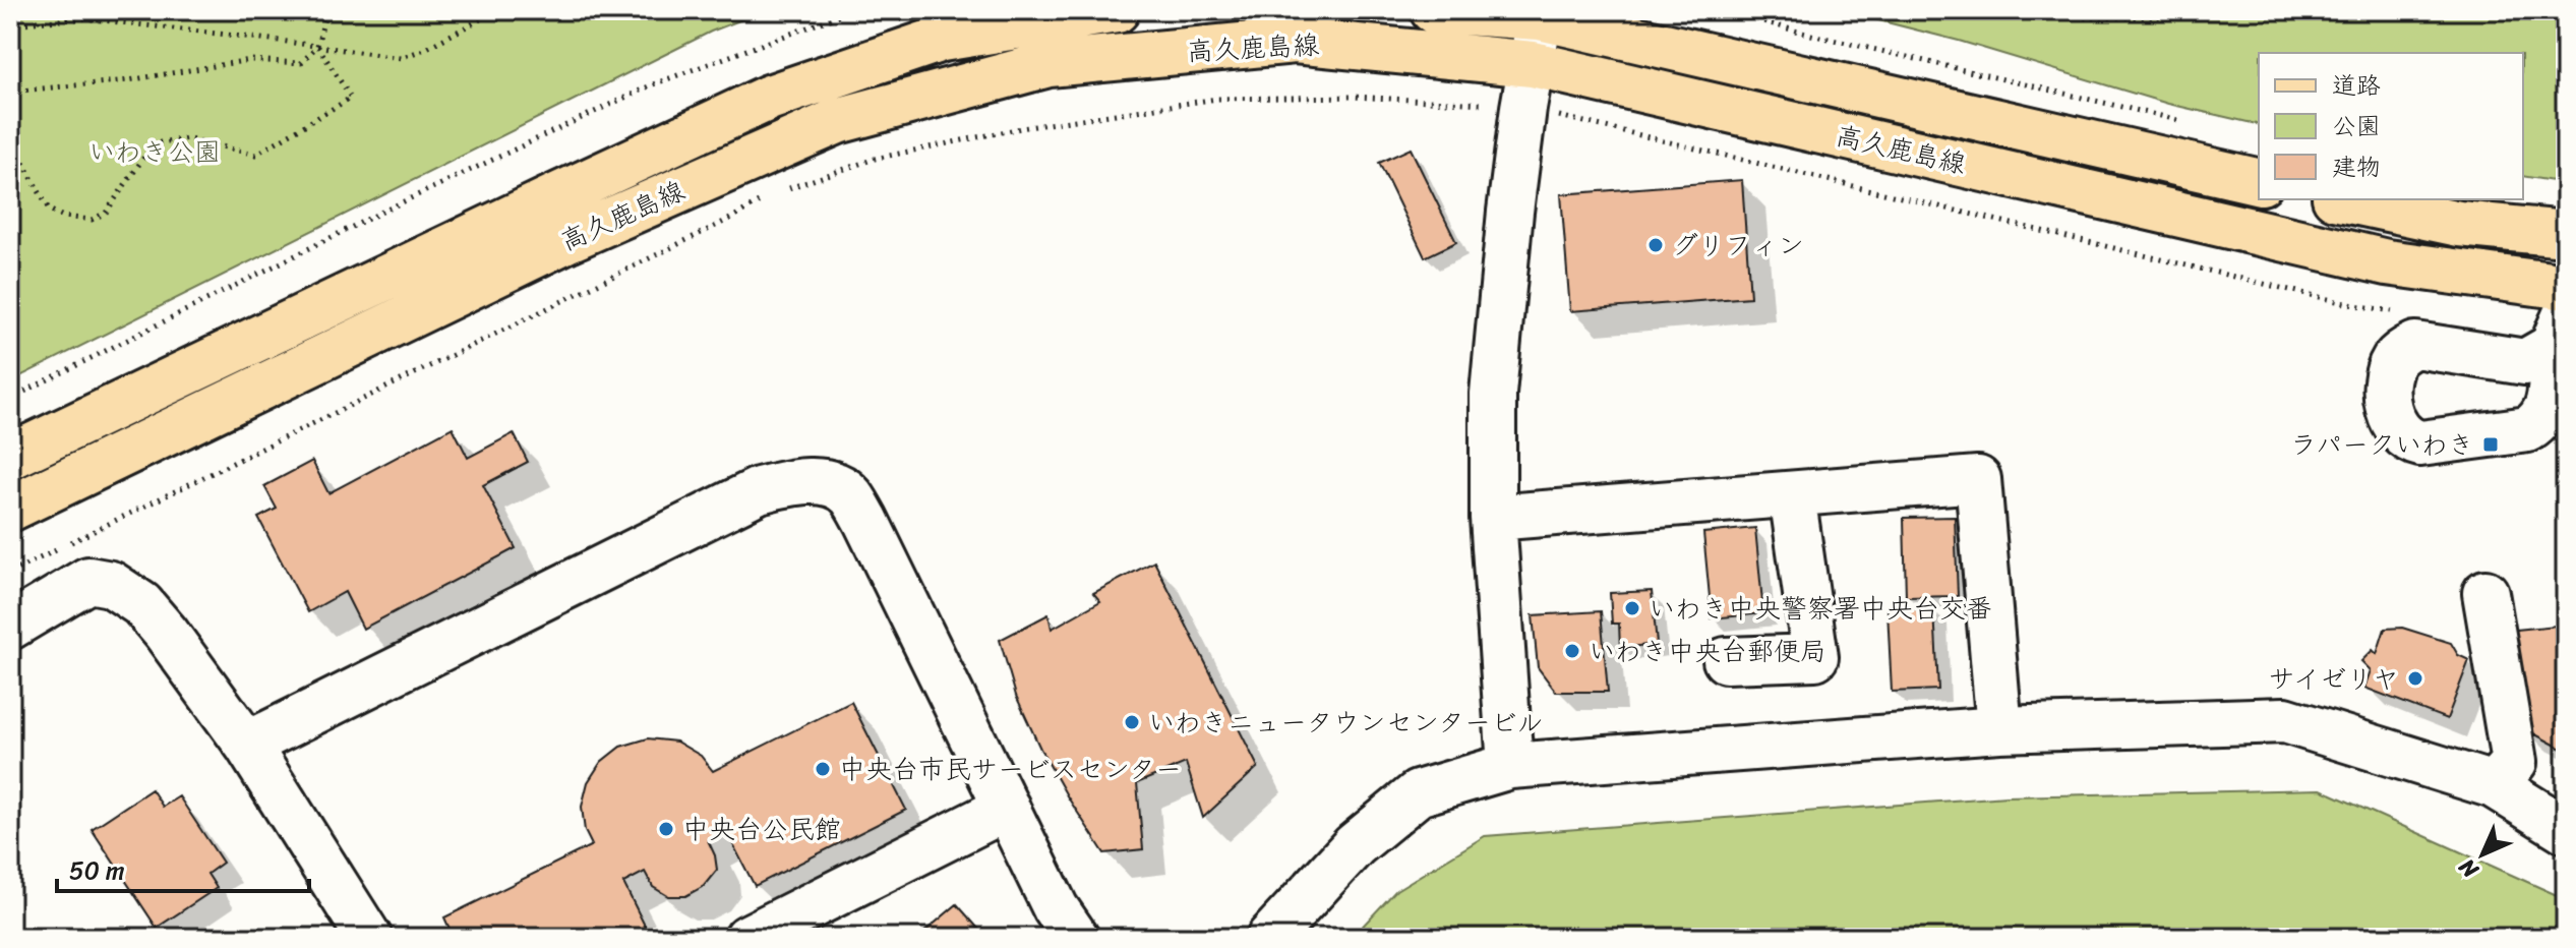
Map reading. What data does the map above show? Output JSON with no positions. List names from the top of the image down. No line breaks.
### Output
{"streets":{"main road":["高久鹿島線"]},"parks":["いわき公園"],"places":{"other":["グリフィン","いわき中央警察署中央台交番","いわき中央台郵便局","サイゼリヤ","いわきニュータウンセンタービル","中央台市民サービスセンター","中央台公民館"],"transit":["ラパークいわき"]},"legend":["道路","公園","建物"],"scale_bar":"50 m","north":"bottom left"}
